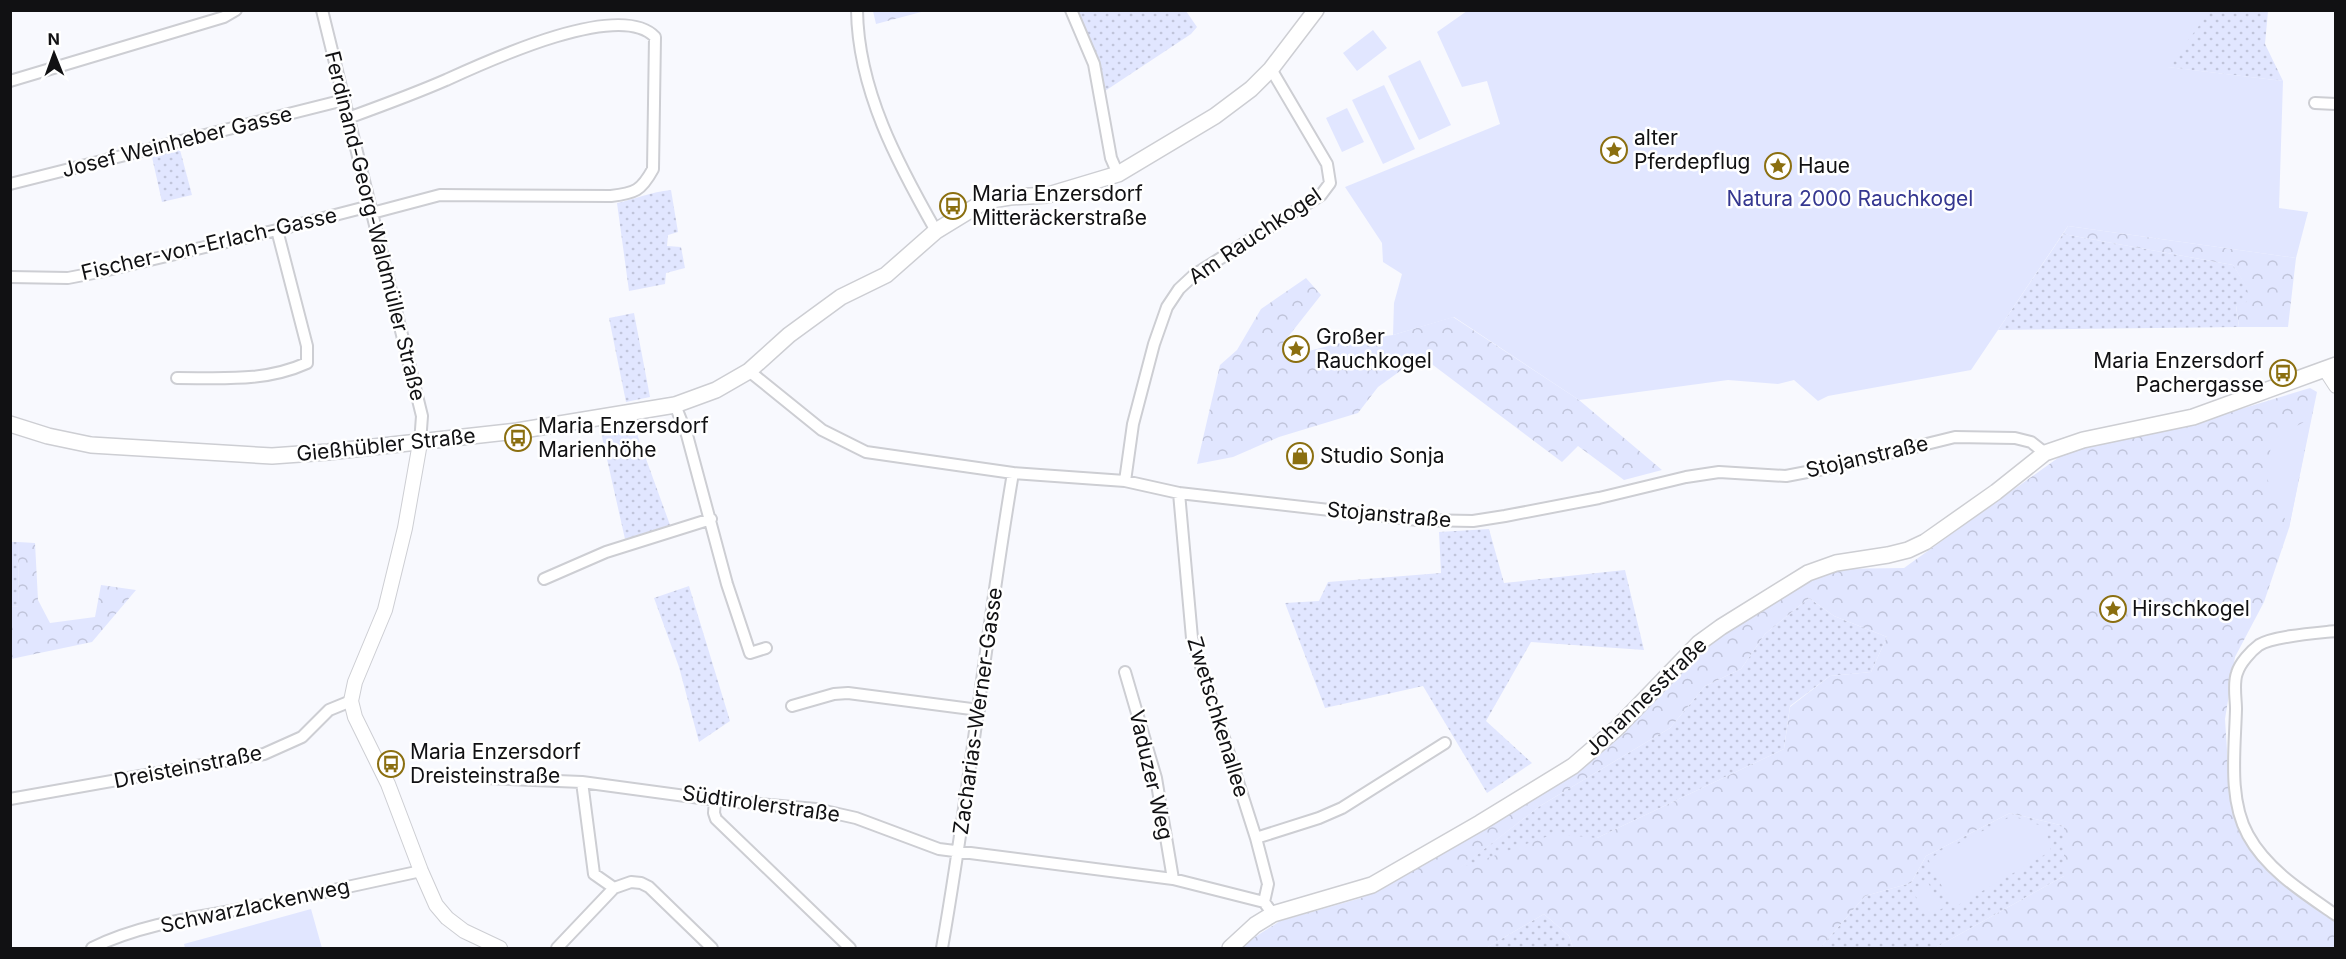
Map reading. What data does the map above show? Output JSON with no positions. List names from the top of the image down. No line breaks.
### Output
{"streets":{"main road":["Gießhübler Straße","Johannesstraße"],"street":["Josef Weinheber Gasse","Ferdinand-Georg-Waldmüller Straße","Am Rauchkogel","Fischer-von-Erlach-Gasse","Stojanstraße","Zacharias-Werner-Gasse","Zwetschkenallee","Dreisteinstraße","Vaduzer Weg","Südtirolerstraße","Schwarzlackenweg"]},"crossings":[["Josef Weinheber Gasse","Ferdinand-Georg-Waldmüller Straße"],["Ferdinand-Georg-Waldmüller Straße","Fischer-von-Erlach-Gasse"],["Ferdinand-Georg-Waldmüller Straße","Gießhübler Straße"],["Am Rauchkogel","Gießhübler Straße"],["Am Rauchkogel","Stojanstraße"],["Gießhübler Straße","Stojanstraße"],["Stojanstraße","Johannesstraße"],["Stojanstraße","Zacharias-Werner-Gasse"],["Stojanstraße","Zwetschkenallee"],["Zacharias-Werner-Gasse","Südtirolerstraße"],["Zwetschkenallee","Südtirolerstraße"],["Vaduzer Weg","Südtirolerstraße"]],"parks":["Natura 2000 Rauchkogel"],"places":{"place":["alter Pferdepflug","Haue","Großer Rauchkogel","Hirschkogel"],"bus stop":["Maria Enzersdorf Mitteräckerstraße","Maria Enzersdorf Pachergasse","Maria Enzersdorf Marienhöhe","Maria Enzersdorf Dreisteinstraße"],"shop":["Studio Sonja"]},"north":"top"}
